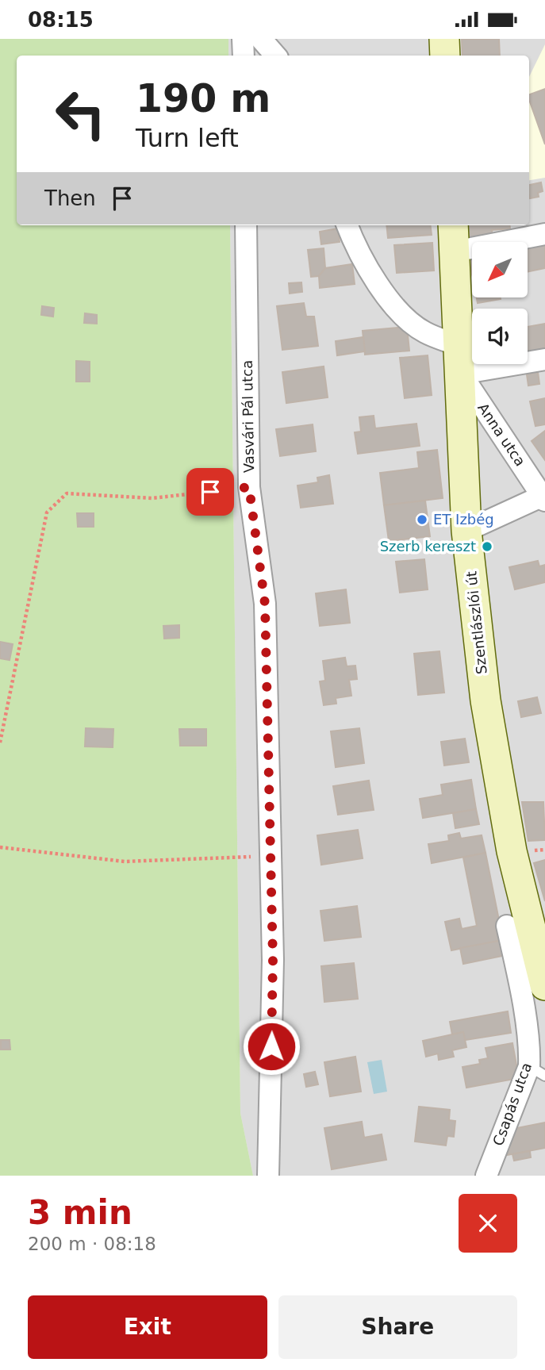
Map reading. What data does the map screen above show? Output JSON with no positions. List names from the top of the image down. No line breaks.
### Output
{"streets":{"main road":["Szentlászlói út"],"street":["Vasvári Pál utca","Anna utca","Csapás utca"]},"crossings":[["Anna utca","Szentlászlói út"],["Szentlászlói út","Csapás utca"]],"places":["ET Izbég","Szerb kereszt"],"north":"bottom left","page":{"status":"08:15","turn":["190 m","Turn left"],"then":"Then","heading":["3 min","200 m · 08:18"],"buttons":["Exit","Share"]}}
